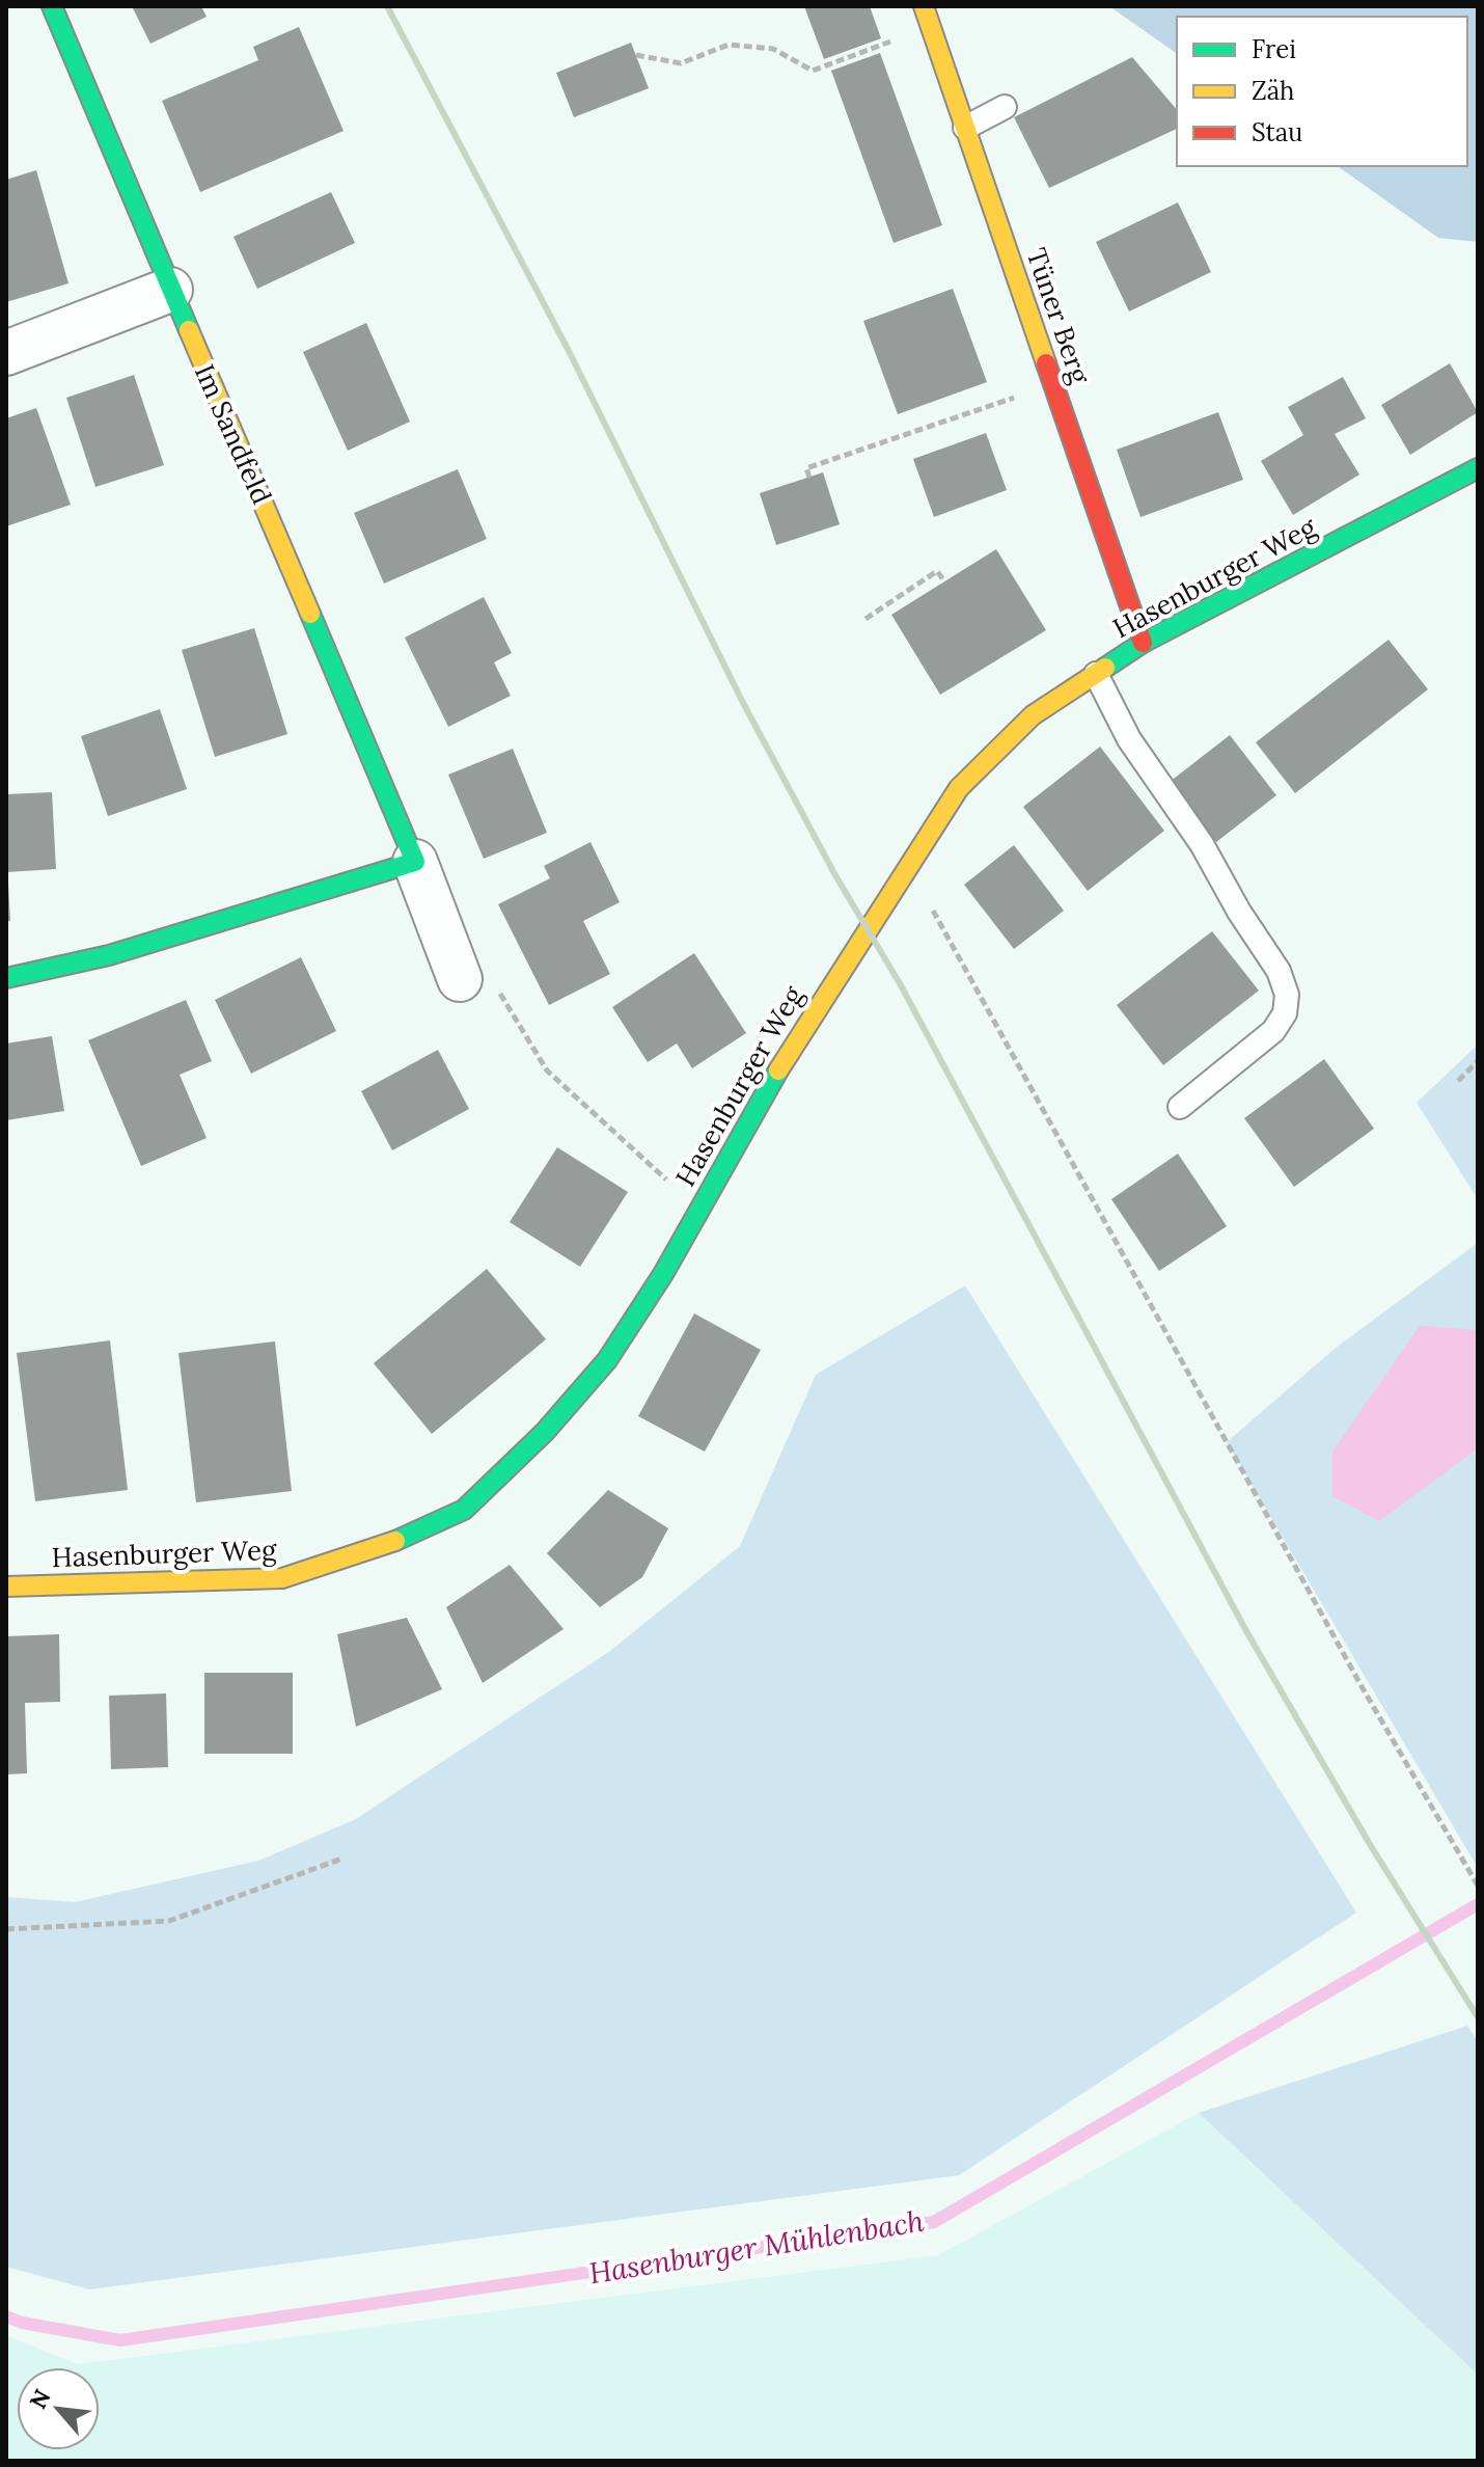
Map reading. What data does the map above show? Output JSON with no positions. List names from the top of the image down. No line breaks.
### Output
{"streets":{"street":["Tüner Berg","Im Sandfeld","Hasenburger Weg"]},"crossings":[["Tüner Berg","Hasenburger Weg"]],"water":["Hasenburger Mühlenbach"],"legend":["Frei","Zäh","Stau"],"north":"top left"}
